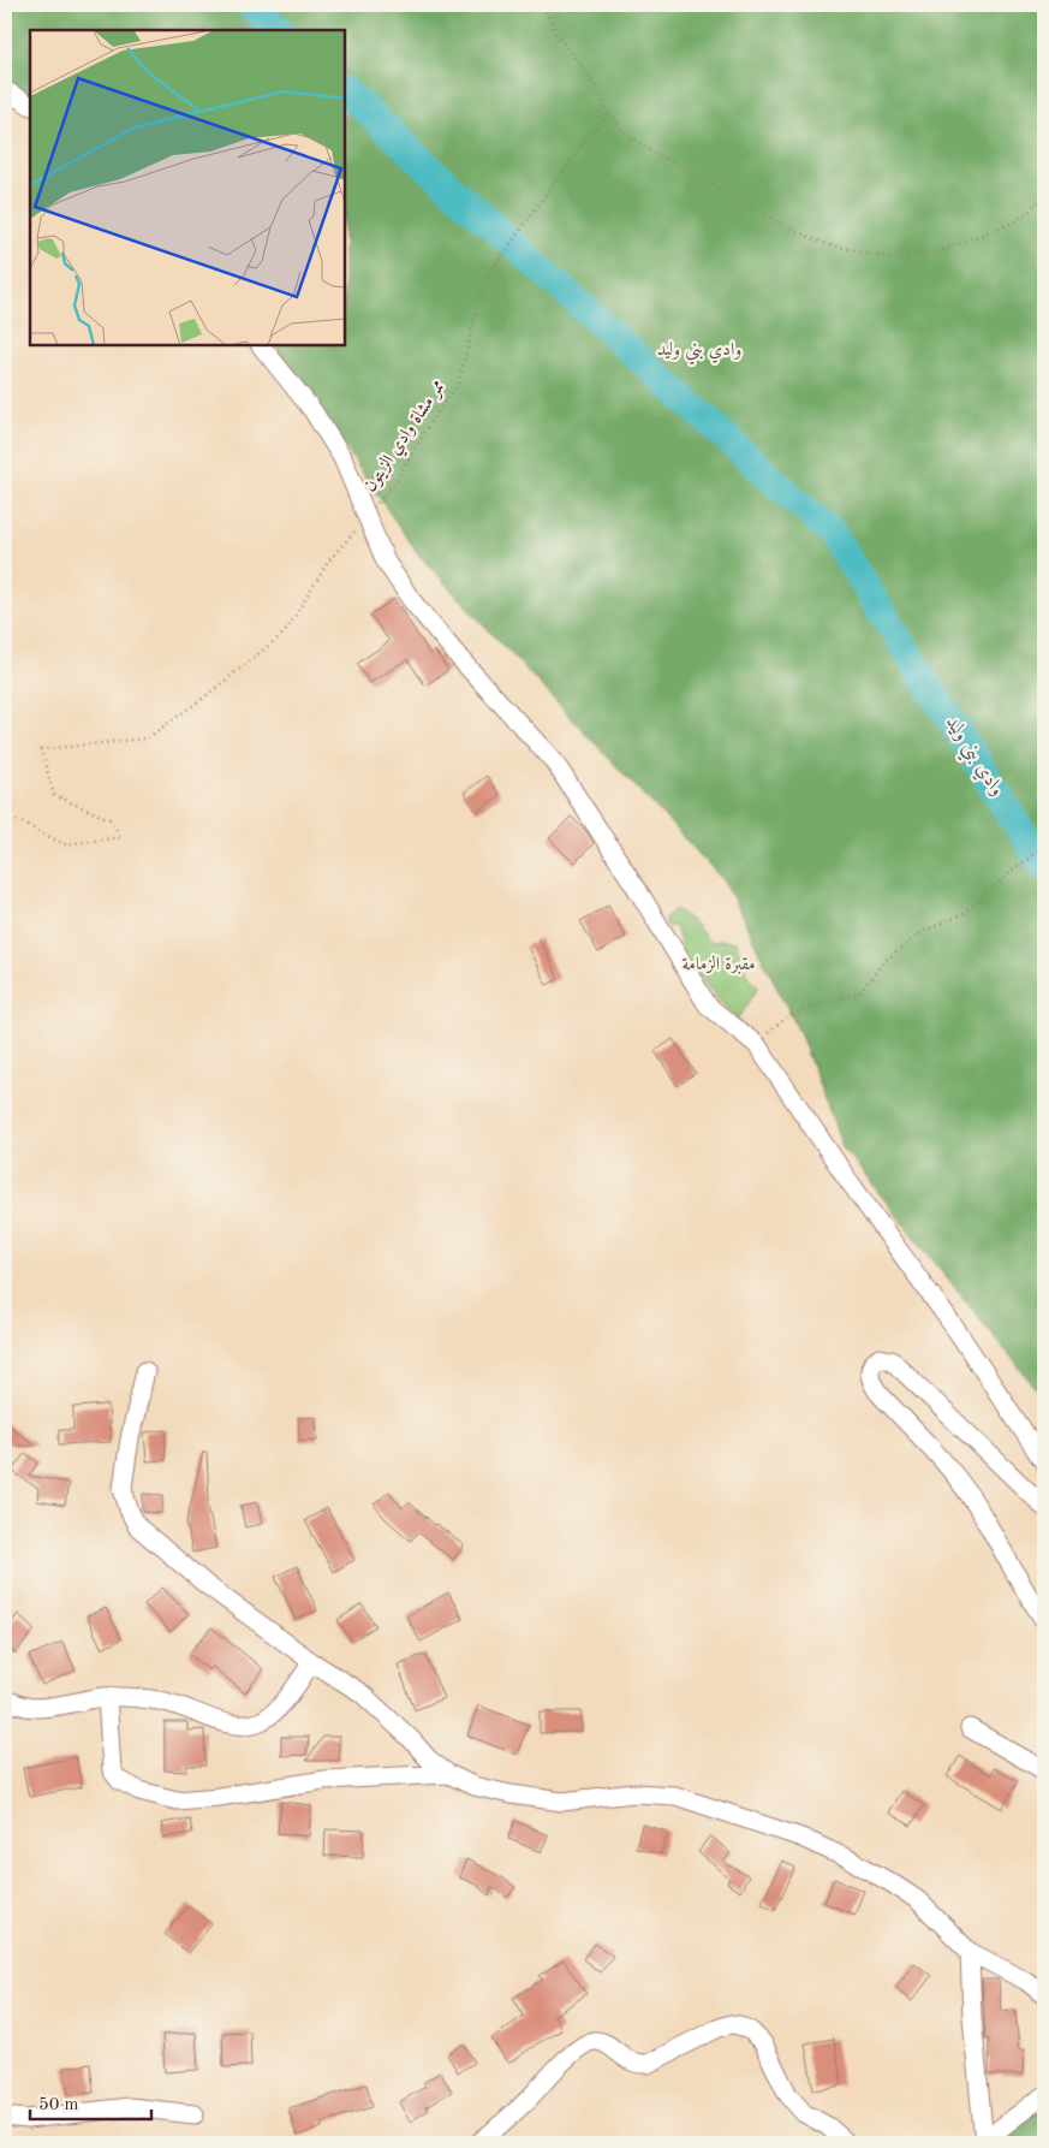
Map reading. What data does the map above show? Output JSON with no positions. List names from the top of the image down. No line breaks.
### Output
{"streets":{"path":["ممر مشاة وادي الزيتون"]},"water":["وادي بني وليد"],"parks":["وادي بني وليد","مقبرة الزمامة"],"scale_bar":"50 m"}
